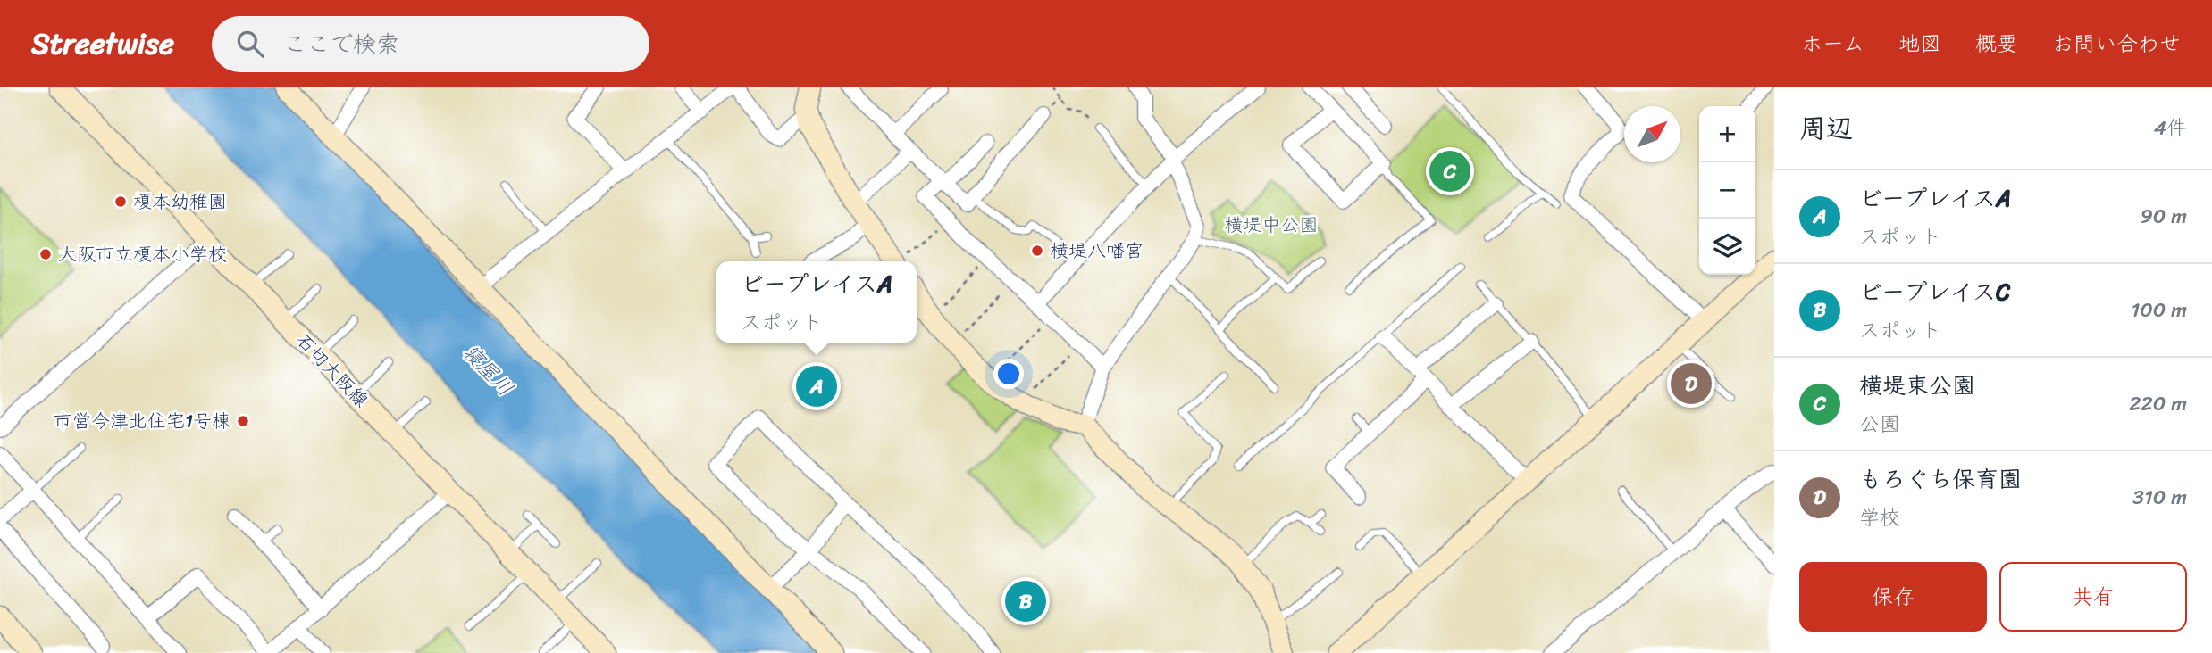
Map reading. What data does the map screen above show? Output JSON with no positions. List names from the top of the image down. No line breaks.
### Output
{"streets":{"street":["石切大阪線"]},"water":["寝屋川"],"parks":["横堤中公園"],"places":["榎本幼稚園","横堤八幡宮","大阪市立榎本小学校","市営今津北住宅1号棟"],"north":"top right","page":{"header":"Streetwise","search":"ここで検索","nav":["ホーム","地図","概要","お問い合わせ"],"heading":["周辺","4件"],"map_buttons":["+","−"],"pins":["C","D","A","B"],"list":[{"mark":"A","name":"ビープレイスA","note":"スポット","value":"90 m"},{"mark":"B","name":"ビープレイスC","note":"スポット","value":"100 m"},{"mark":"C","name":"横堤東公園","note":"公園","value":"220 m"},{"mark":"D","name":"もろぐち保育園","note":"学校","value":"310 m"}],"popup":["ビープレイスA","スポット"],"buttons":["保存","共有"]}}
